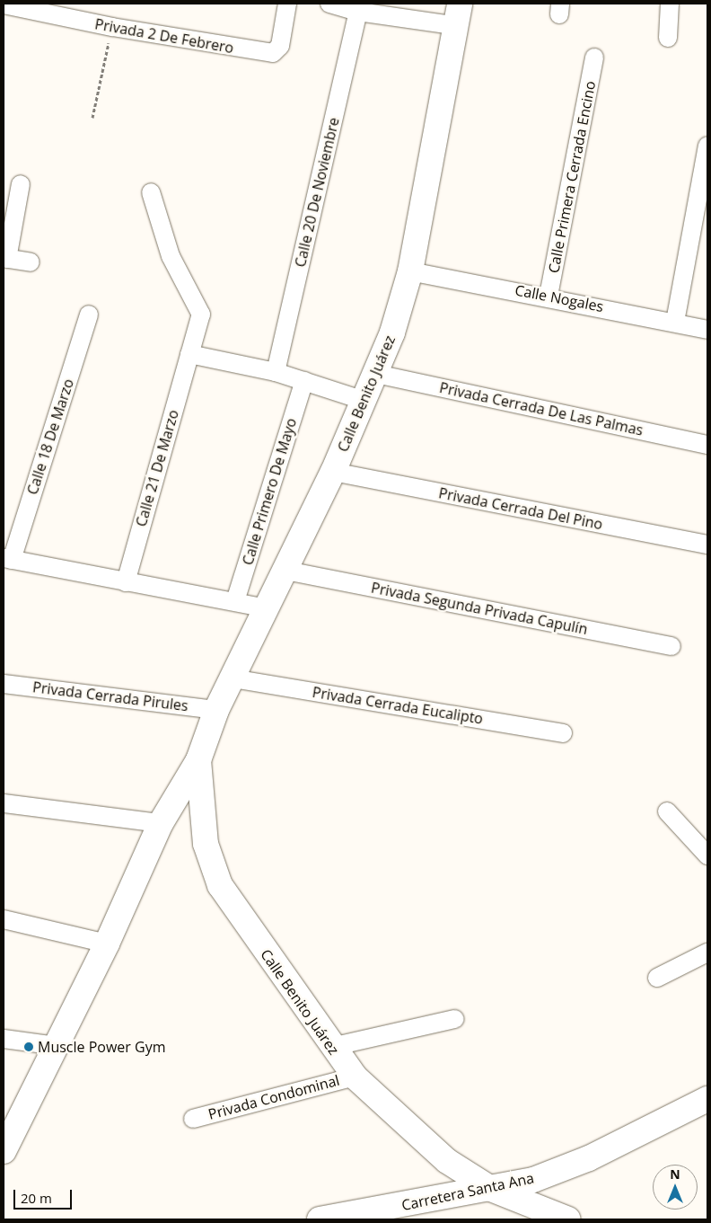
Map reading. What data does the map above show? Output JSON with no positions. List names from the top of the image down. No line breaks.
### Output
{"streets":{"street":["Privada 2 De Febrero","Calle Primera Cerrada Encino","Calle 20 De Noviembre","Calle Nogales","Calle Benito Juárez","Privada Cerrada De Las Palmas","Calle 18 De Marzo","Calle 21 De Marzo","Calle Primero De Mayo","Privada Cerrada Del Pino","Privada Segunda Privada Capulín","Privada Cerrada Pirules","Privada Cerrada Eucalipto","Privada Condominal","Carretera Santa Ana"]},"crossings":[["Calle Primera Cerrada Encino","Calle Nogales"],["Calle Nogales","Calle Benito Juárez"],["Calle Benito Juárez","Privada Cerrada De Las Palmas"],["Calle Benito Juárez","Privada Cerrada Del Pino"],["Calle Benito Juárez","Privada Segunda Privada Capulín"],["Calle Benito Juárez","Privada Cerrada Pirules"],["Calle Benito Juárez","Privada Cerrada Eucalipto"],["Calle Benito Juárez","Privada Condominal"],["Calle Benito Juárez","Carretera Santa Ana"]],"places":["Muscle Power Gym"],"scale_bar":"20 m","north":"top"}
